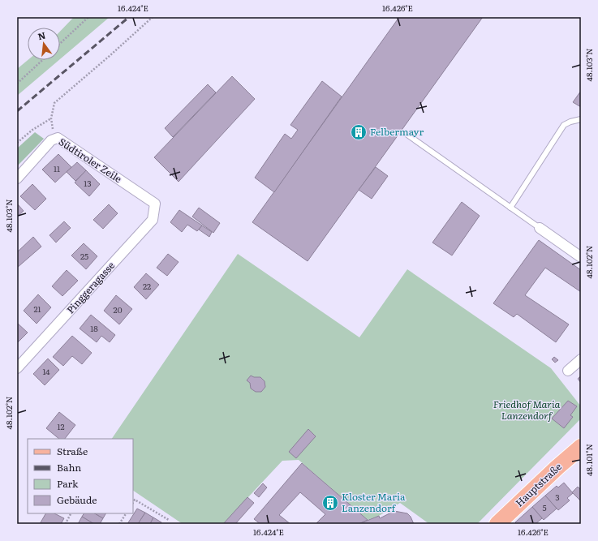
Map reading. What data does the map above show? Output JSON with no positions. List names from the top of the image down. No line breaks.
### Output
{"streets":{"main road":["Hauptstraße"],"street":["Südtiroler Zeile","Pinggeragasse"]},"crossings":[["Südtiroler Zeile","Pinggeragasse"]],"parks":["Friedhof Maria Lanzendorf"],"places":{"building":["Felbermayr","Kloster Maria Lanzendorf"]},"house_numbers":["11","13","25","22","21","20","18","14","12","3","5"],"legend":["Straße","Bahn","Park","Gebäude"],"north":"top","coordinates":["16.424°E","16.426°E","48.103°N","48.102°N","48.101°N"]}
